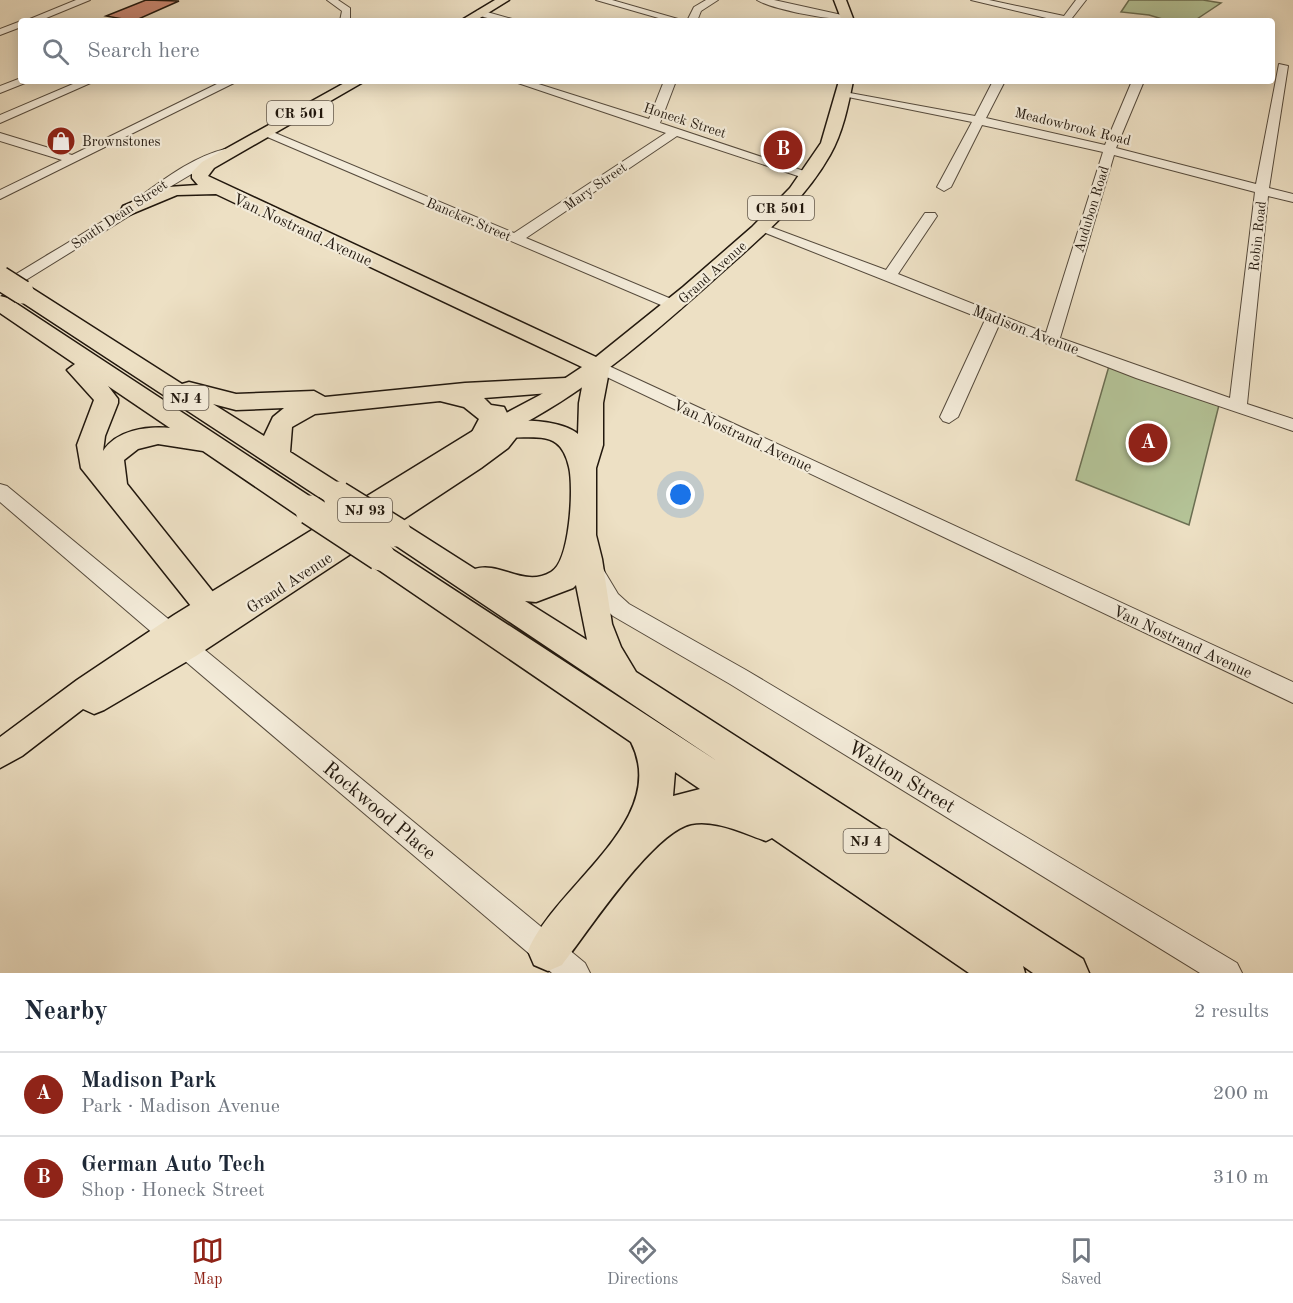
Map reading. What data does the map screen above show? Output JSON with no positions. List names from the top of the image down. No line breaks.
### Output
{"streets":{"highway":["NJ 4"],"main road":["CR 501","South Dean Street","Van Nostrand Avenue","Grand Avenue","NJ 93"],"street":["Honeck Street","Meadowbrook Road","Mary Street","Audubon Road","Bancker Street","Robin Road","Madison Avenue","Walton Street","Rockwood Place"]},"crossings":[["Honeck Street","Mary Street"],["Honeck Street","Grand Avenue"],["Meadowbrook Road","Audubon Road"],["Meadowbrook Road","Robin Road"],["Meadowbrook Road","Grand Avenue"],["Mary Street","Bancker Street"],["Audubon Road","Madison Avenue"],["South Dean Street","Bancker Street"],["South Dean Street","Van Nostrand Avenue"],["South Dean Street","NJ 4"],["Bancker Street","Grand Avenue"],["Van Nostrand Avenue","Grand Avenue"],["Robin Road","Madison Avenue"],["Grand Avenue","Madison Avenue"],["Grand Avenue","Rockwood Place"]],"places":{"shop":["Brownstones"]},"page":{"search":"Search here","pins":["B","A"],"heading":["Nearby","2 results"],"list":[{"mark":"A","name":"Madison Park","note":"Park · Madison Avenue","value":"200 m"},{"mark":"B","name":"German Auto Tech","note":"Shop · Honeck Street","value":"310 m"}],"nav":["Map","Directions","Saved"]}}
